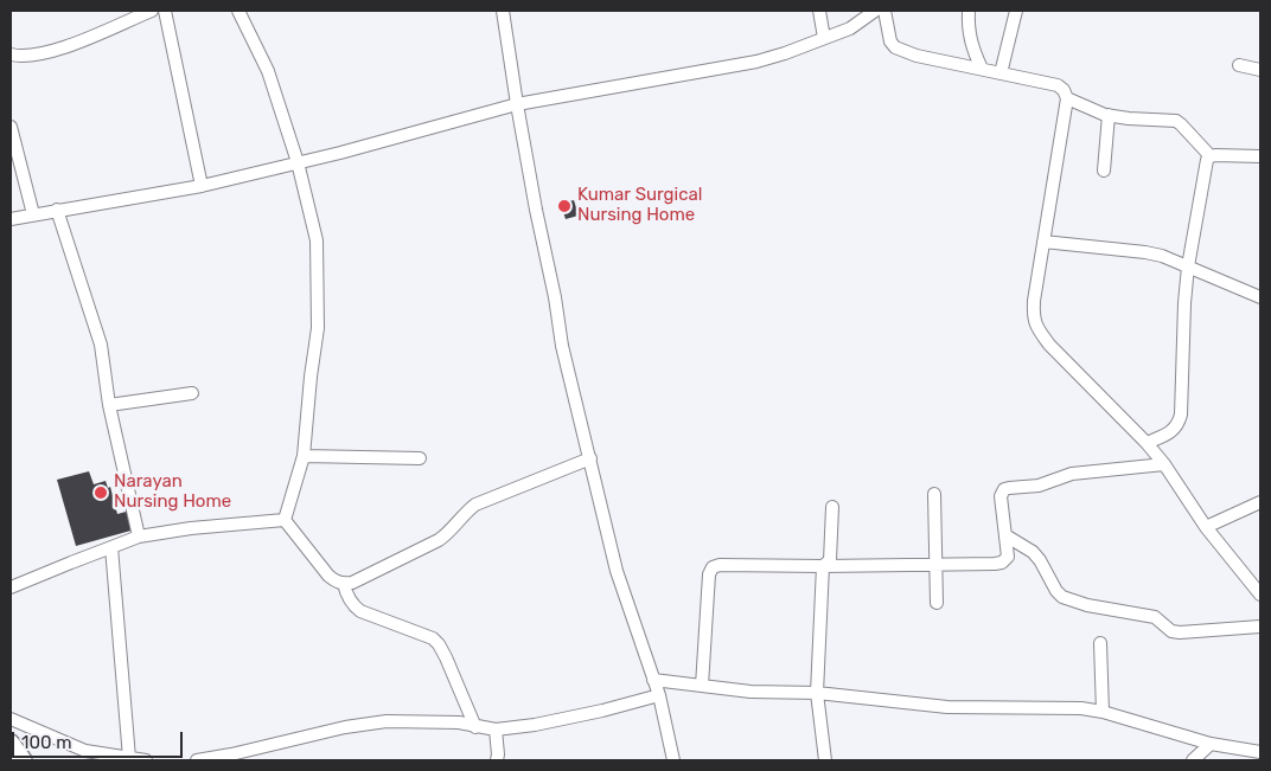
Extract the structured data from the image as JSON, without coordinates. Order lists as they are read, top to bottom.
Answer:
{
  "places": ["Kumar Surgical Nursing Home", "Narayan Nursing Home"],
  "scale_bar": "100 m"
}
